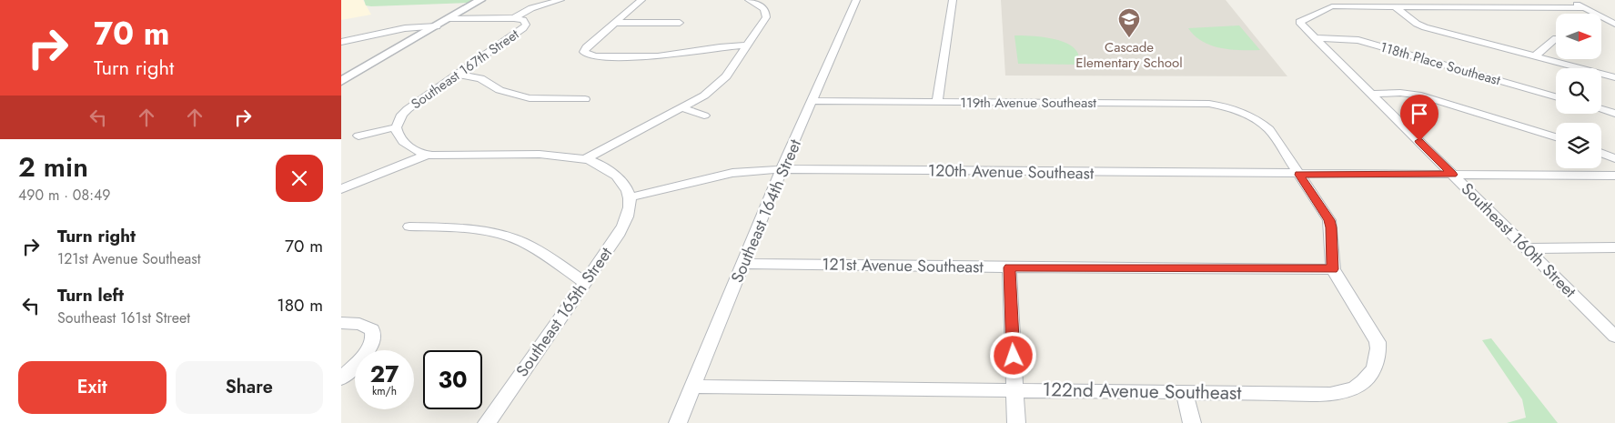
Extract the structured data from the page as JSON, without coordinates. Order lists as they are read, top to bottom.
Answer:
{
  "streets": {
    "street": [
      "118th Place Southeast",
      "Southeast 167th Street",
      "119th Avenue Southeast",
      "120th Avenue Southeast",
      "Southeast 164th Street",
      "Southeast 160th Street",
      "121st Avenue Southeast",
      "Southeast 165th Street",
      "122nd Avenue Southeast"
    ]
  },
  "crossings": [
    ["118th Place Southeast", "Southeast 160th Street"],
    ["119th Avenue Southeast", "120th Avenue Southeast"],
    ["119th Avenue Southeast", "Southeast 164th Street"],
    ["119th Avenue Southeast", "121st Avenue Southeast"],
    ["119th Avenue Southeast", "122nd Avenue Southeast"],
    ["120th Avenue Southeast", "Southeast 164th Street"],
    ["120th Avenue Southeast", "Southeast 160th Street"],
    ["120th Avenue Southeast", "Southeast 165th Street"],
    ["Southeast 164th Street", "121st Avenue Southeast"],
    ["Southeast 164th Street", "122nd Avenue Southeast"],
    ["121st Avenue Southeast", "122nd Avenue Southeast"]
  ],
  "places": {
    "school or university": ["Cascade Elementary School"]
  },
  "north": "right",
  "page": {
    "turn": ["70 m", "Turn right"],
    "heading": ["2 min", "490 m · 08:49"],
    "list": [
      {
        "name": "Turn right",
        "note": "121st Avenue Southeast",
        "value": "70 m"
      },
      {
        "name": "Turn left",
        "note": "Southeast 161st Street",
        "value": "180 m"
      }
    ],
    "speed": "27 km/h",
    "limit": "30",
    "buttons": ["Exit", "Share"]
  }
}
